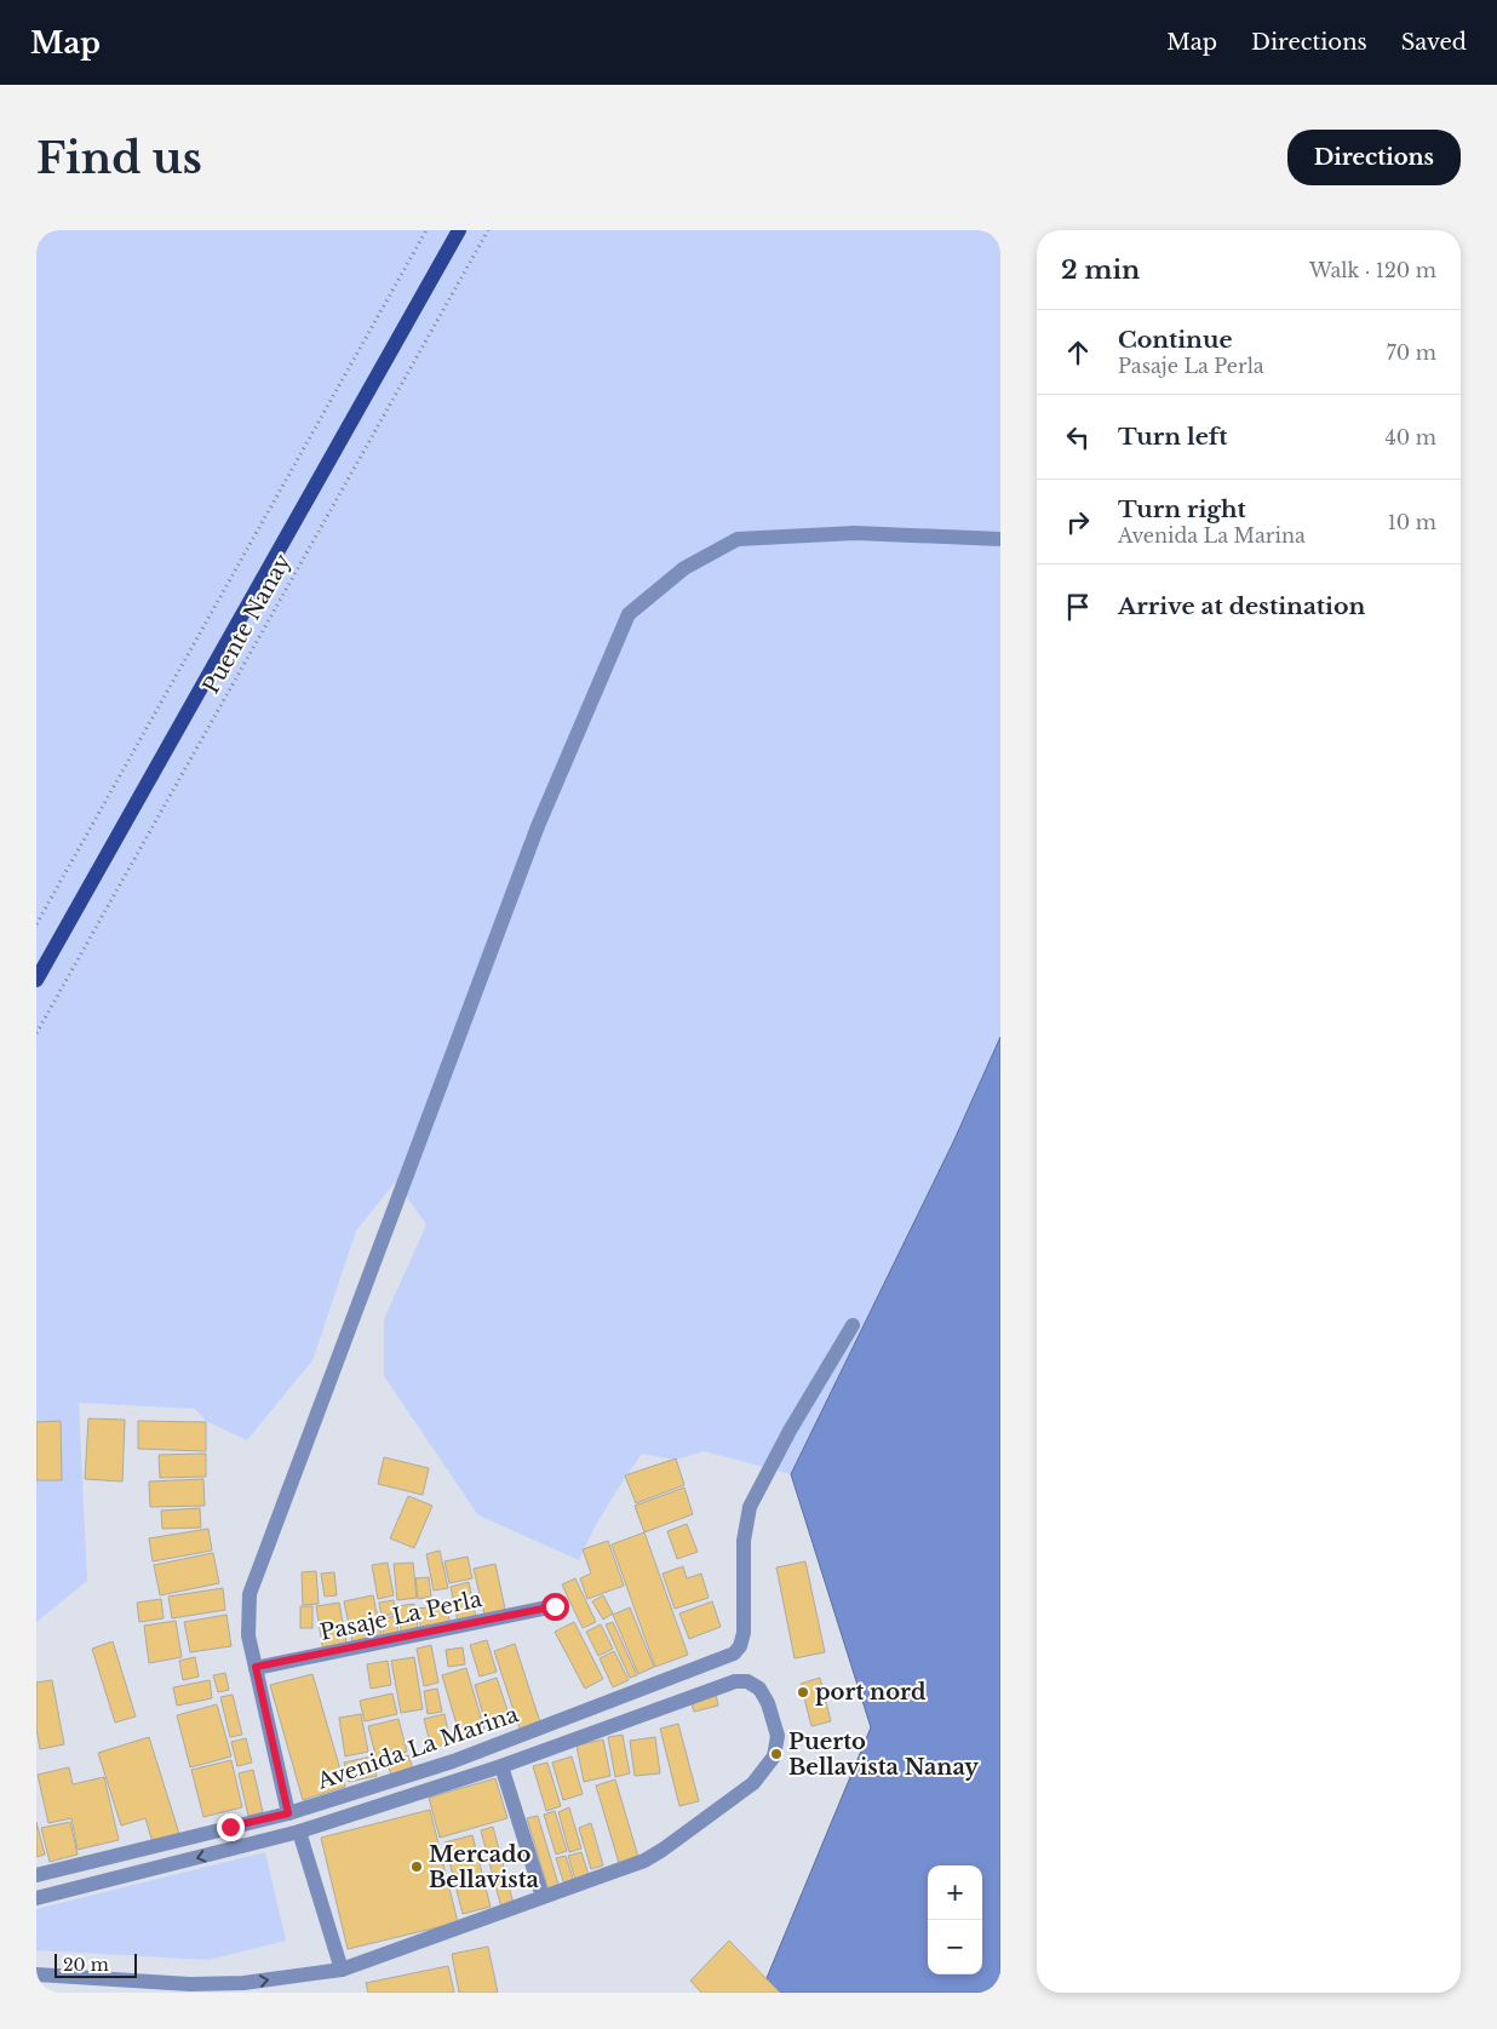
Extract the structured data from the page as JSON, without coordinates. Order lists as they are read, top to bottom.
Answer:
{
  "streets": {
    "street": ["Pasaje La Perla", "Avenida La Marina"],
    "path": ["Puente Nanay"]
  },
  "places": ["port nord", "Puerto Bellavista Nanay", "Mercado Bellavista"],
  "scale_bar": "20 m",
  "page": {
    "header": "Map",
    "nav": ["Map", "Directions", "Saved"],
    "buttons": "Directions",
    "title": "Find us",
    "heading": ["2 min", "Walk · 120 m"],
    "list": [
      ["Continue", "Pasaje La Perla", "70 m"],
      ["Turn left", "40 m"],
      ["Turn right", "Avenida La Marina", "10 m"],
      "Arrive at destination"
    ],
    "map_buttons": ["+", "−"],
    "scale": "20 m"
  }
}
